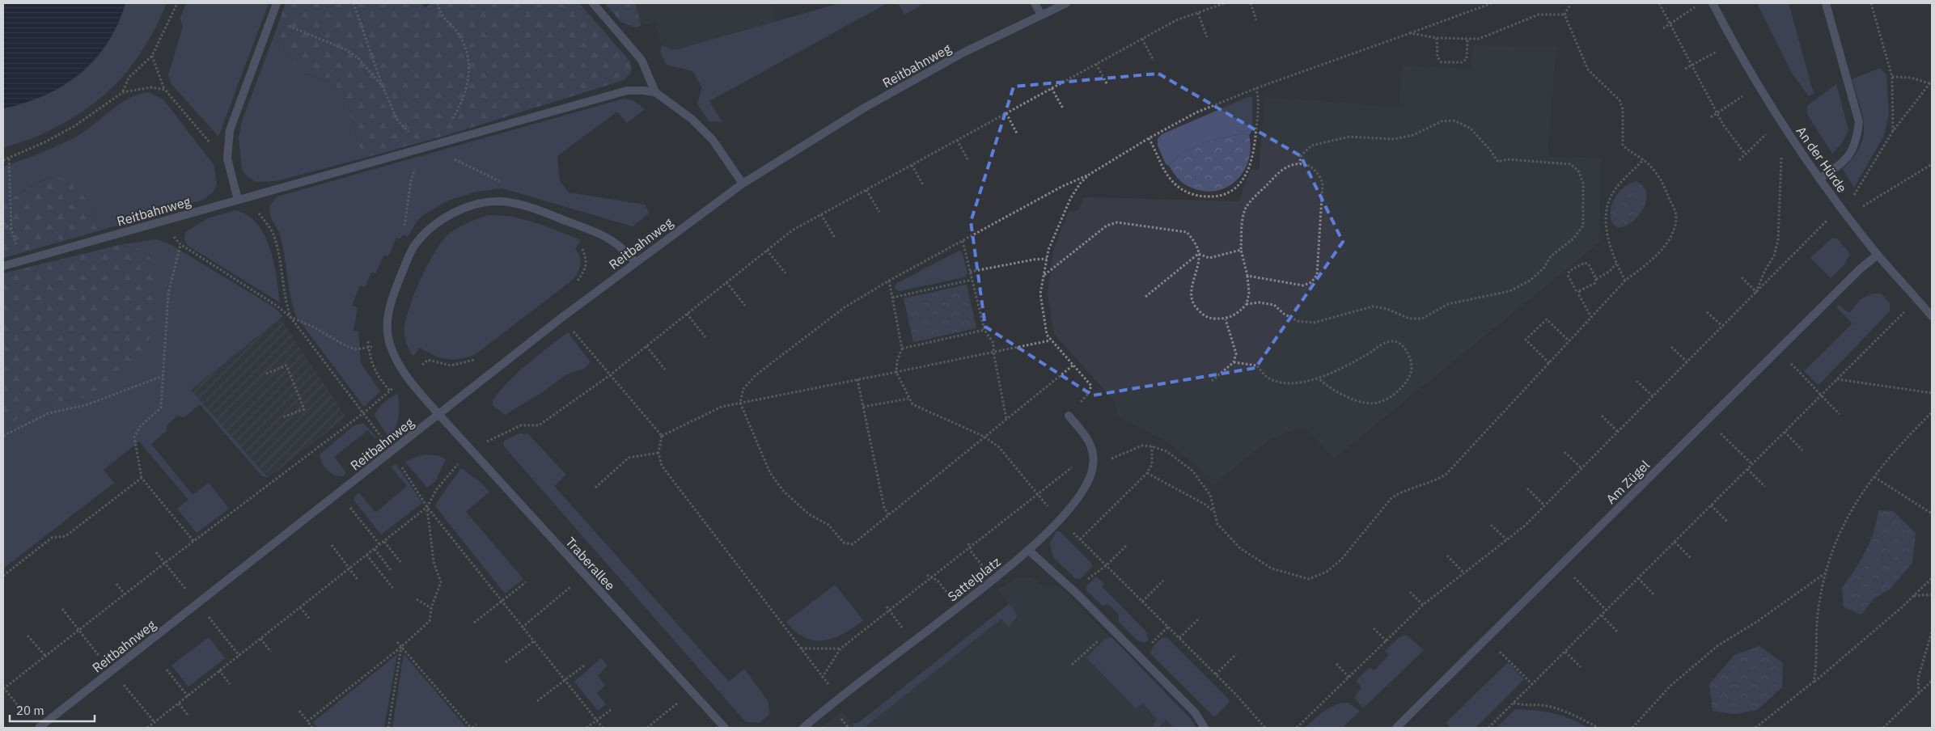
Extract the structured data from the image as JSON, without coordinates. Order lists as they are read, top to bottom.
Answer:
{
  "streets": {
    "street": [
      "Reitbahnweg",
      "An der Hürde",
      "Am Zügel",
      "Traberallee",
      "Sattelplatz"
    ]
  },
  "crossings": [
    ["Reitbahnweg", "Traberallee"],
    ["An der Hürde", "Am Zügel"]
  ],
  "scale_bar": "20 m"
}
